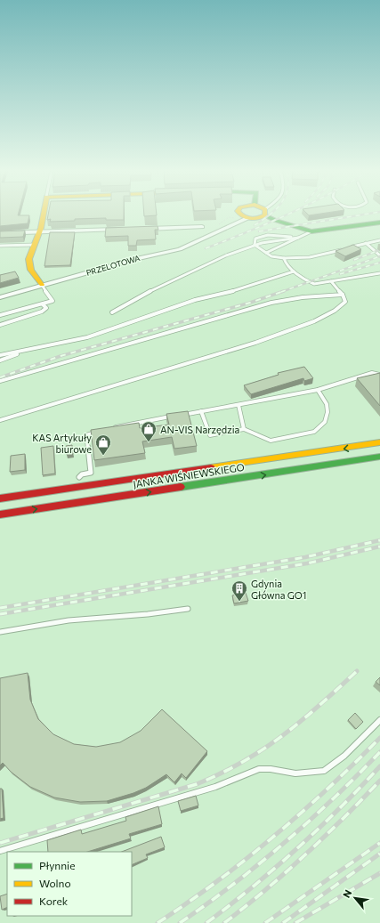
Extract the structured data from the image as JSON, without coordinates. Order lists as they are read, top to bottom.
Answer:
{
  "streets": {
    "main road": ["JANKA WIŚNIEWSKIEGO"],
    "street": ["PRZELOTOWA"]
  },
  "places": {
    "shop": ["AN-VIS Narzędzia", "KAS Artykuły biurowe"],
    "building": ["Gdynia Główna GO1"]
  },
  "legend": ["Płynnie", "Wolno", "Korek"],
  "north": "top left"
}
